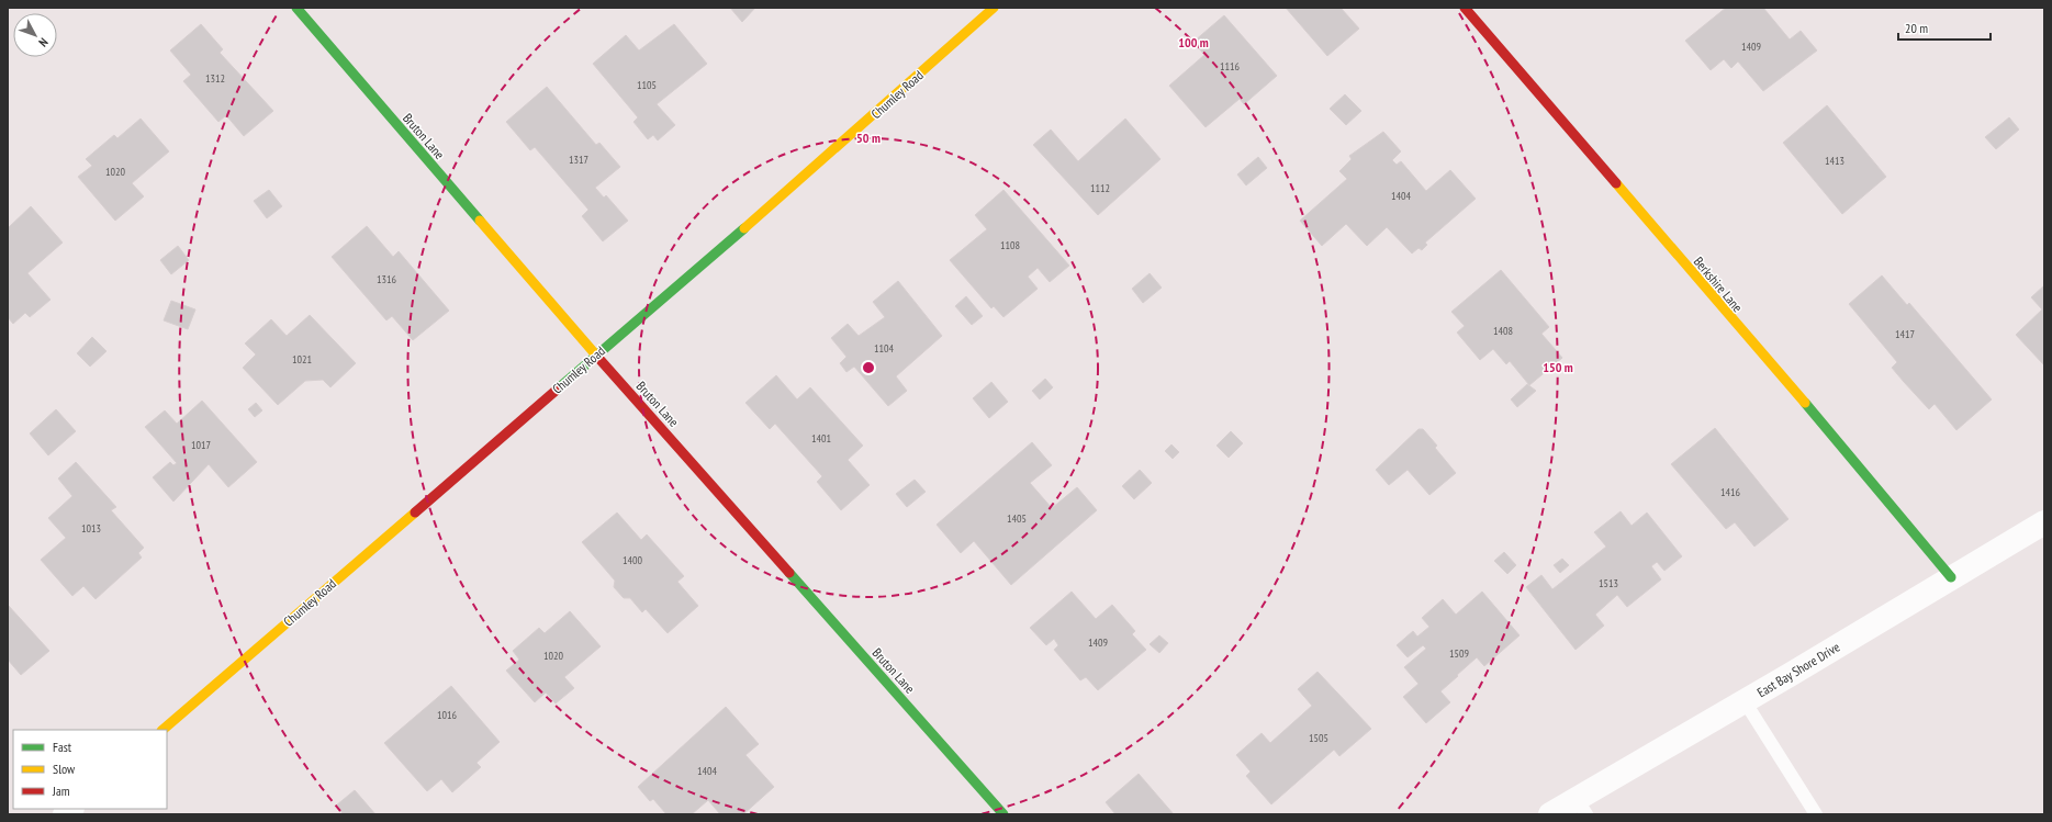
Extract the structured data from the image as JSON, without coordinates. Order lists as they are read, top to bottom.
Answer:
{
  "streets": {
    "street": [
      "Chumley Road",
      "Bruton Lane",
      "Berkshire Lane",
      "East Bay Shore Drive"
    ]
  },
  "crossings": [
    ["Chumley Road", "Bruton Lane"],
    ["Berkshire Lane", "East Bay Shore Drive"]
  ],
  "house_numbers": [
    "1409",
    "1116",
    "1312",
    "1105",
    "1317",
    "1413",
    "1020",
    "1112",
    "1404",
    "1108",
    "1316",
    "1408",
    "1417",
    "1104",
    "1021",
    "1401",
    "1017",
    "1416",
    "1405",
    "1013",
    "1400",
    "1513",
    "1409",
    "1509",
    "1020",
    "1016",
    "1505",
    "1404"
  ],
  "legend": ["Fast", "Slow", "Jam"],
  "scale_bar": "20 m",
  "north": "bottom right",
  "rings": ["100 m", "50 m", "150 m"]
}
